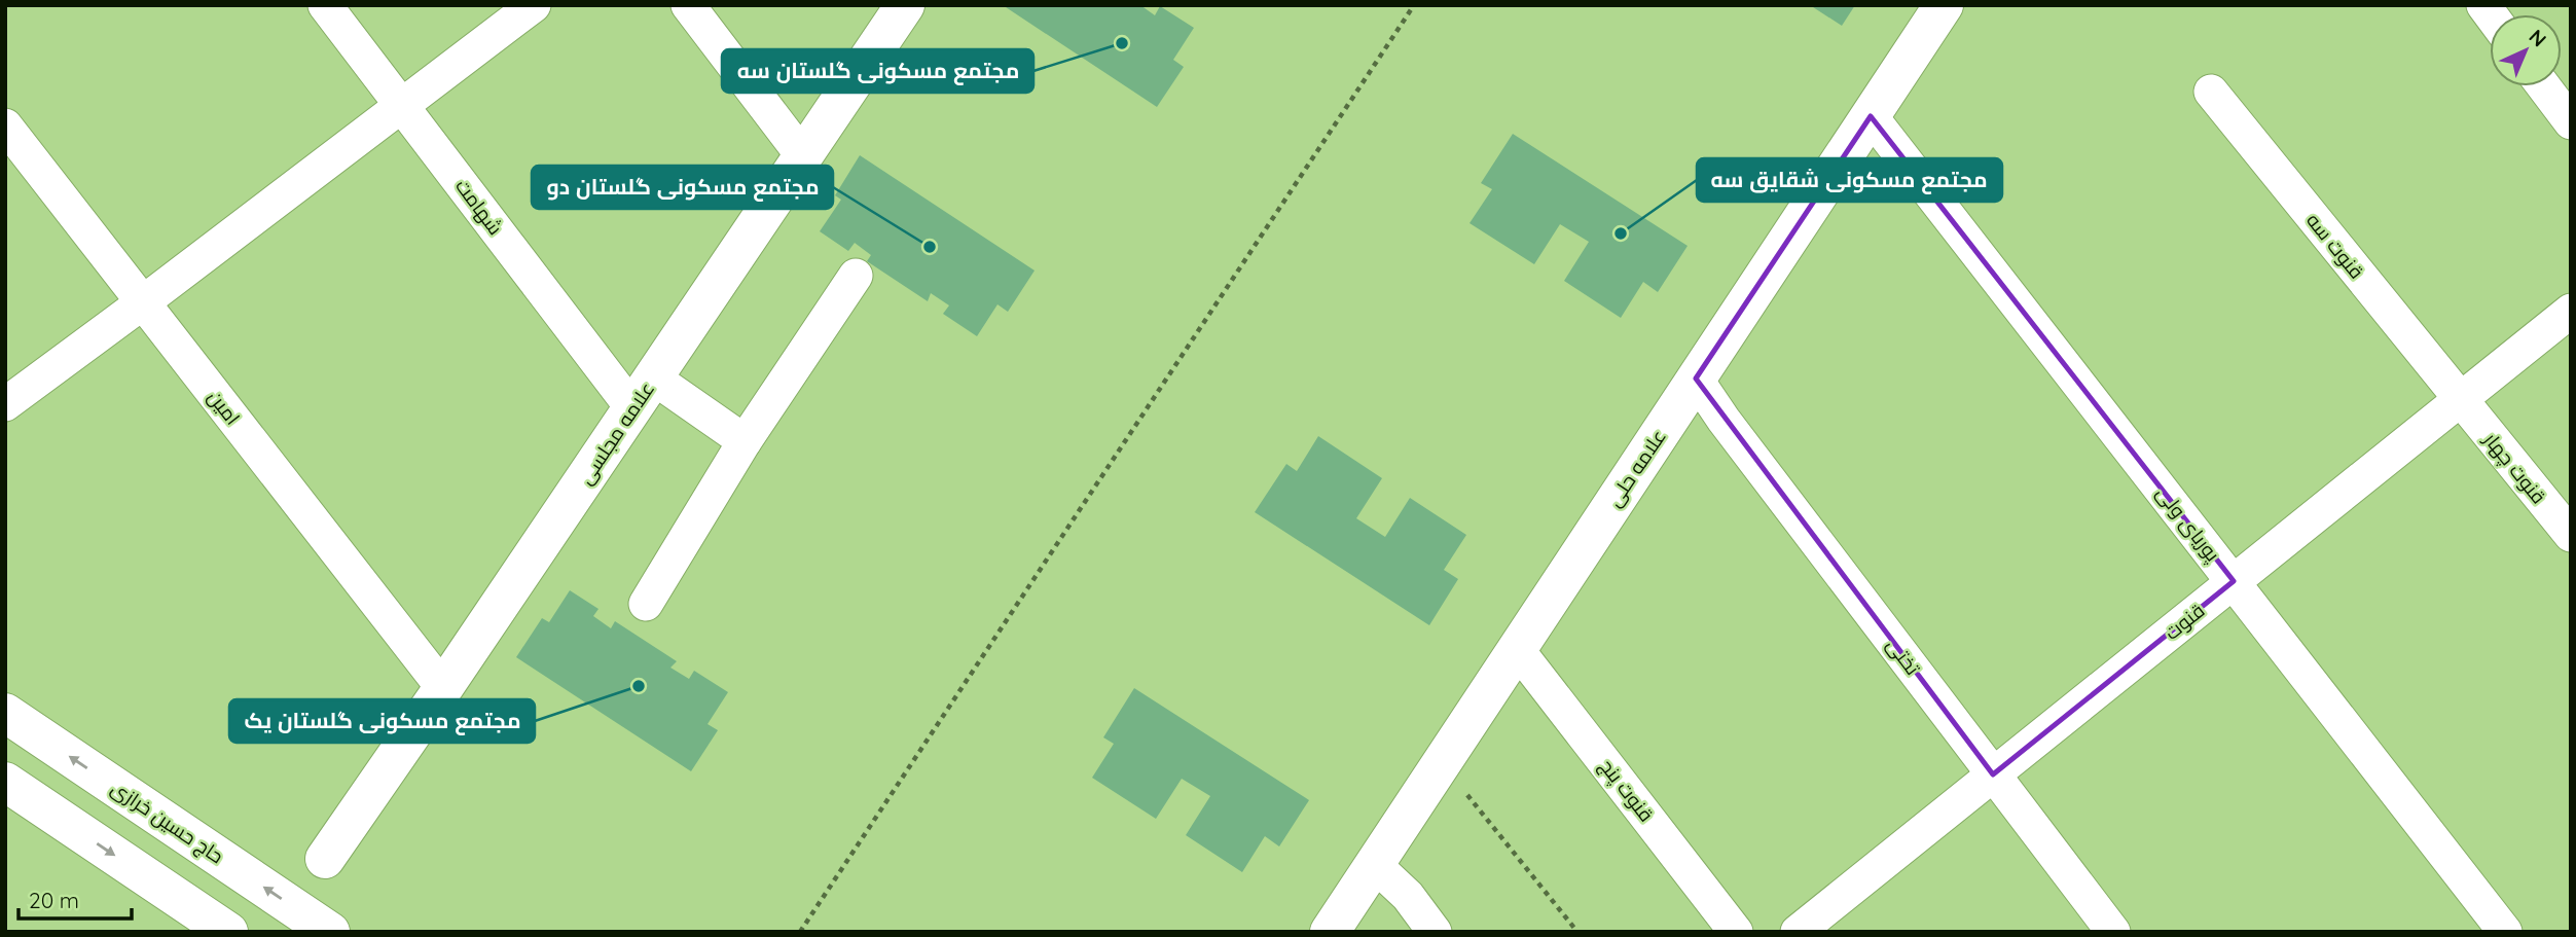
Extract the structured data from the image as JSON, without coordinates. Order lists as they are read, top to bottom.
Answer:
{
  "streets": {
    "street": [
      "شهامت",
      "قنوت سه",
      "امین",
      "علامه مجلسی",
      "علامه حلی",
      "قنوت چهار",
      "پوریای ولی",
      "قنوت",
      "تختی",
      "قنوت پنج",
      "حاج حسین خرازی"
    ]
  },
  "crossings": [
    ["شهامت", "علامه مجلسی"],
    ["قنوت سه", "قنوت چهار"],
    ["قنوت سه", "قنوت"],
    ["امین", "علامه مجلسی"],
    ["علامه حلی", "پوریای ولی"],
    ["علامه حلی", "تختی"],
    ["علامه حلی", "قنوت پنج"],
    ["قنوت چهار", "قنوت"],
    ["پوریای ولی", "قنوت"],
    ["قنوت", "تختی"]
  ],
  "places": [
    "مجتمع مسکونی گلستان سه",
    "مجتمع مسکونی شقایق سه",
    "مجتمع مسکونی گلستان دو",
    "مجتمع مسکونی گلستان یک"
  ],
  "scale_bar": "20 m",
  "north": "top right"
}
